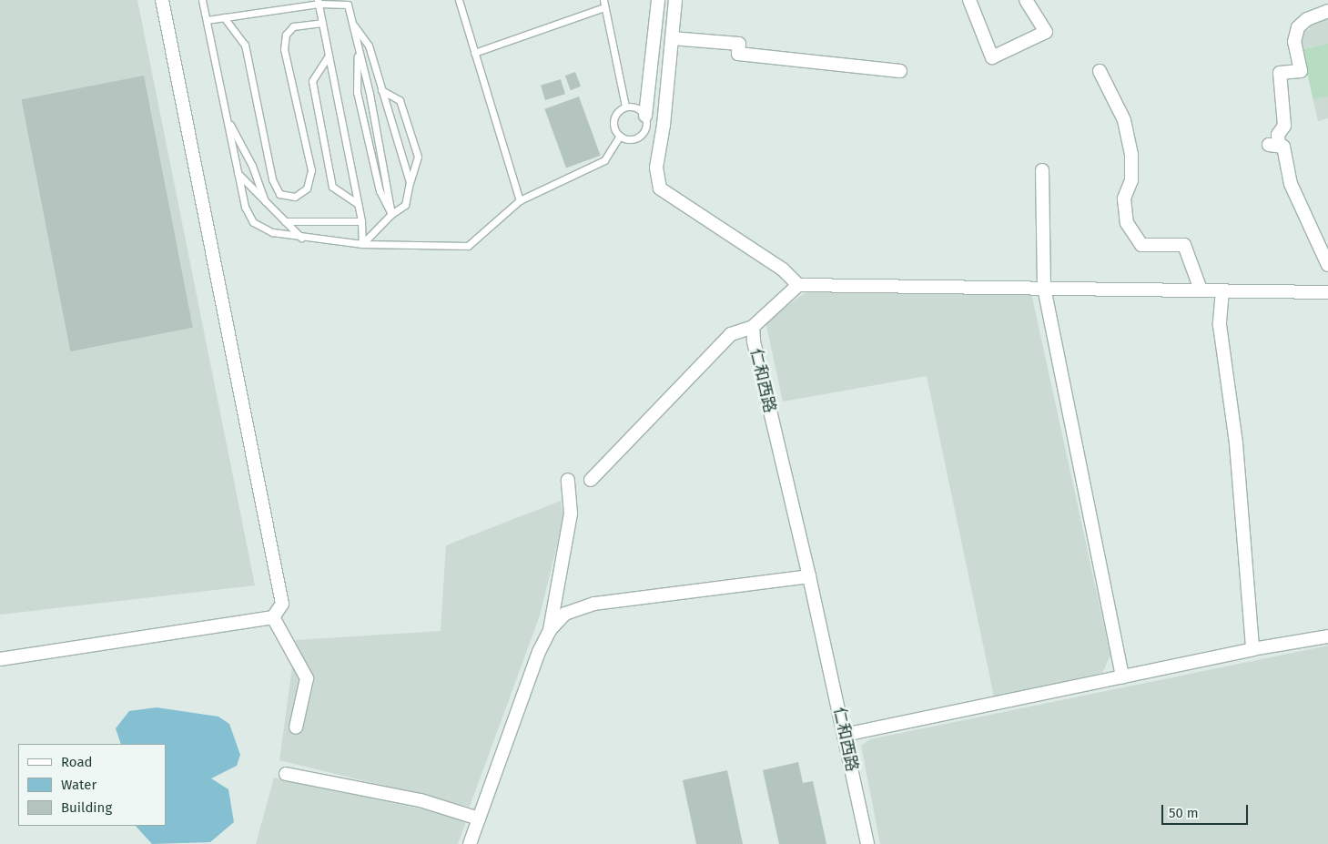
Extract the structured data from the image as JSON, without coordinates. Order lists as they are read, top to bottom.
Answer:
{
  "streets": {
    "street": ["仁和西路"]
  },
  "legend": ["Road", "Water", "Building"],
  "scale_bar": "50 m"
}
